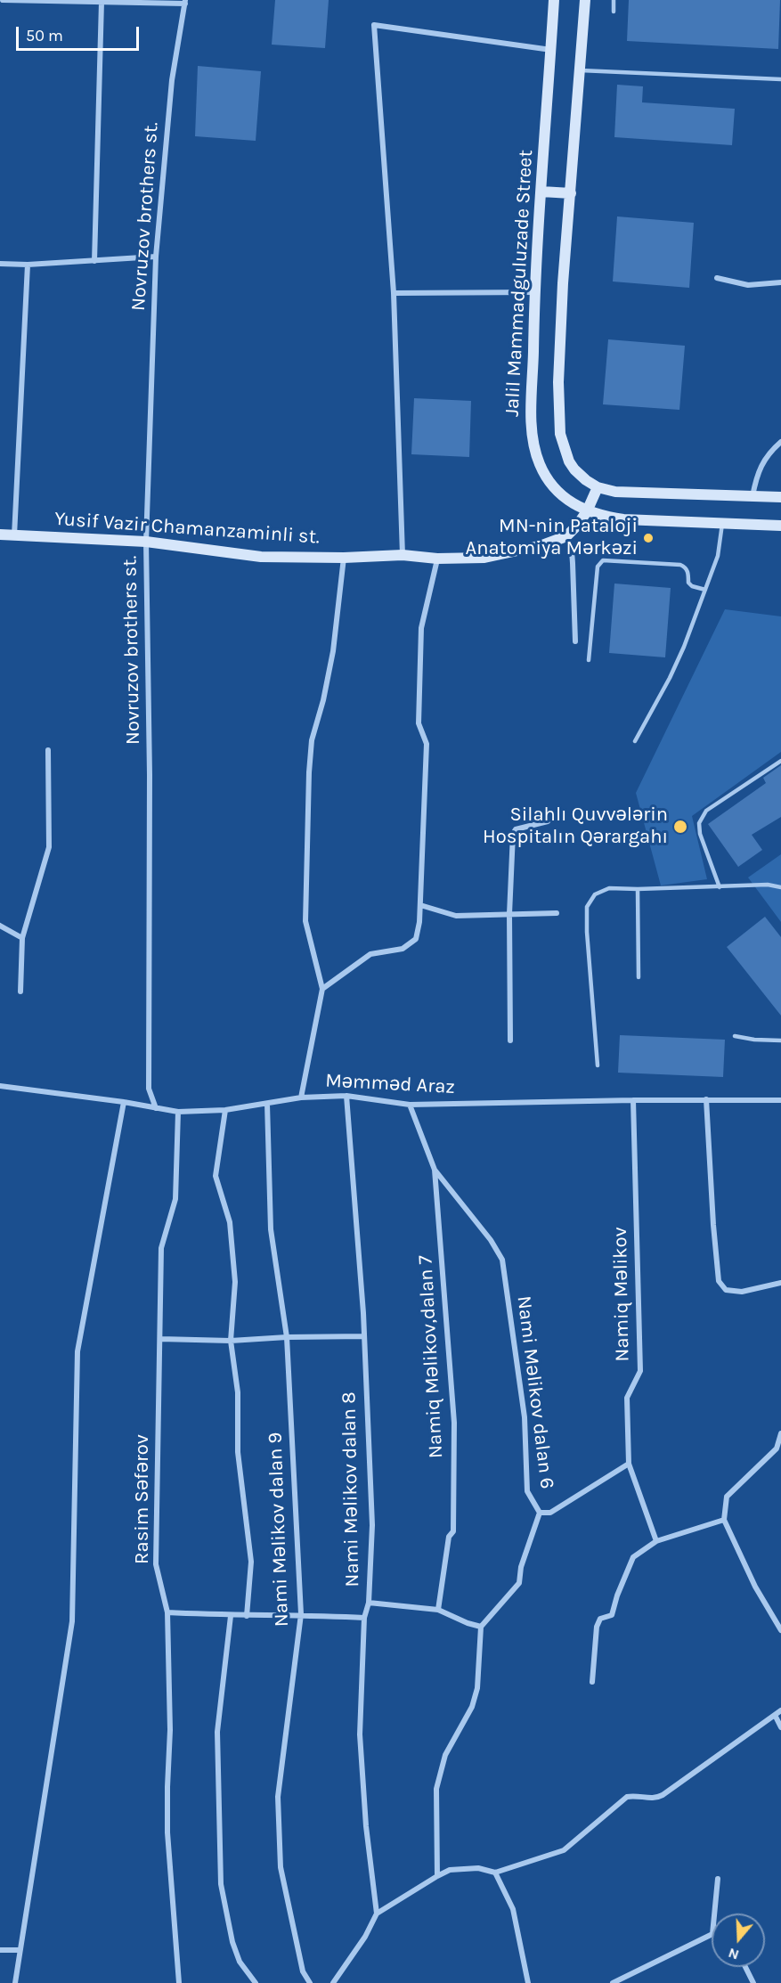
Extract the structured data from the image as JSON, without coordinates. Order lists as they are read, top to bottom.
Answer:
{
  "streets": {
    "main road": ["Jalil Mammadguluzade Street", "Yusif Vazir Chamanzaminli st."],
    "street": [
      "Novruzov brothers st.",
      "Məmməd Araz",
      "Namiq Məlikov",
      "Namiq Məlikov,dalan 7",
      "Nami Məlikov dalan 6",
      "Nami Məlikov dalan 8",
      "Rasim Səfərov",
      "Nami Məlikov dalan 9"
    ]
  },
  "crossings": [
    ["Novruzov brothers st.", "Yusif Vazir Chamanzaminli st."],
    ["Novruzov brothers st.", "Məmməd Araz"],
    ["Jalil Mammadguluzade Street", "Yusif Vazir Chamanzaminli st."],
    ["Məmməd Araz", "Namiq Məlikov"],
    ["Məmməd Araz", "Namiq Məlikov,dalan 7"],
    ["Məmməd Araz", "Nami Məlikov dalan 8"],
    ["Məmməd Araz", "Rasim Səfərov"],
    ["Məmməd Araz", "Nami Məlikov dalan 9"],
    ["Namiq Məlikov,dalan 7", "Nami Məlikov dalan 6"]
  ],
  "places": ["MN-nin Pataloji Anatomiya Mərkəzi", "Silahlı Quvvələrin Hospitalın Qərargahı"],
  "scale_bar": "50 m",
  "north": "bottom"
}
